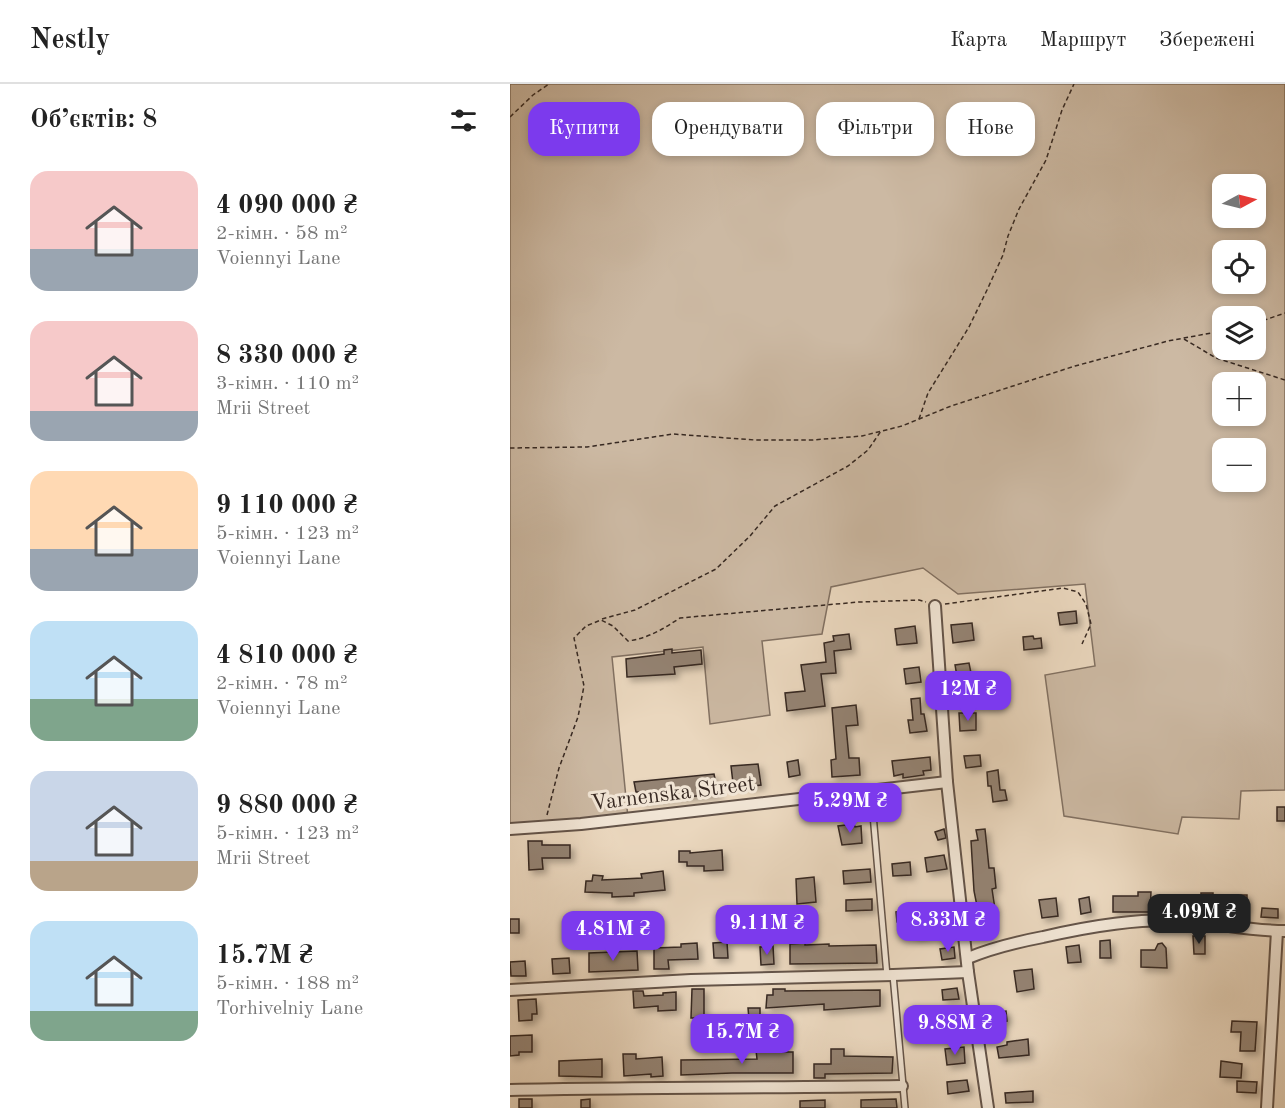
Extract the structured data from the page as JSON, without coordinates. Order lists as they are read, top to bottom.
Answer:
{
  "streets": {
    "street": ["Varnenska Street"]
  },
  "north": "right",
  "page": {
    "header": "Nestly",
    "nav": ["Карта", "Маршрут", "Збережені"],
    "heading": "Об’єктів: 8",
    "chip": [
      "Купити",
      "Орендувати",
      "Фільтри",
      "Нове"
    ],
    "list": [
      {
        "name": "4 090 000 ₴",
        "note": "2-кімн. · 58 m² · Voiennyi Lane"
      },
      {
        "name": "8 330 000 ₴",
        "note": "3-кімн. · 110 m² · Mrii Street"
      },
      {
        "name": "9 110 000 ₴",
        "note": "5-кімн. · 123 m² · Voiennyi Lane"
      },
      {
        "name": "4 810 000 ₴",
        "note": "2-кімн. · 78 m² · Voiennyi Lane"
      },
      {
        "name": "9 880 000 ₴",
        "note": "5-кімн. · 123 m² · Mrii Street"
      },
      {
        "name": "15.7M ₴",
        "note": "5-кімн. · 188 m² · Torhivelniy Lane"
      }
    ],
    "map_buttons": ["+", "−"],
    "price": [
      "12M ₴",
      "5.29M ₴",
      "4.09M ₴",
      "8.33M ₴",
      "9.11M ₴",
      "4.81M ₴",
      "9.88M ₴",
      "15.7M ₴"
    ]
  }
}
